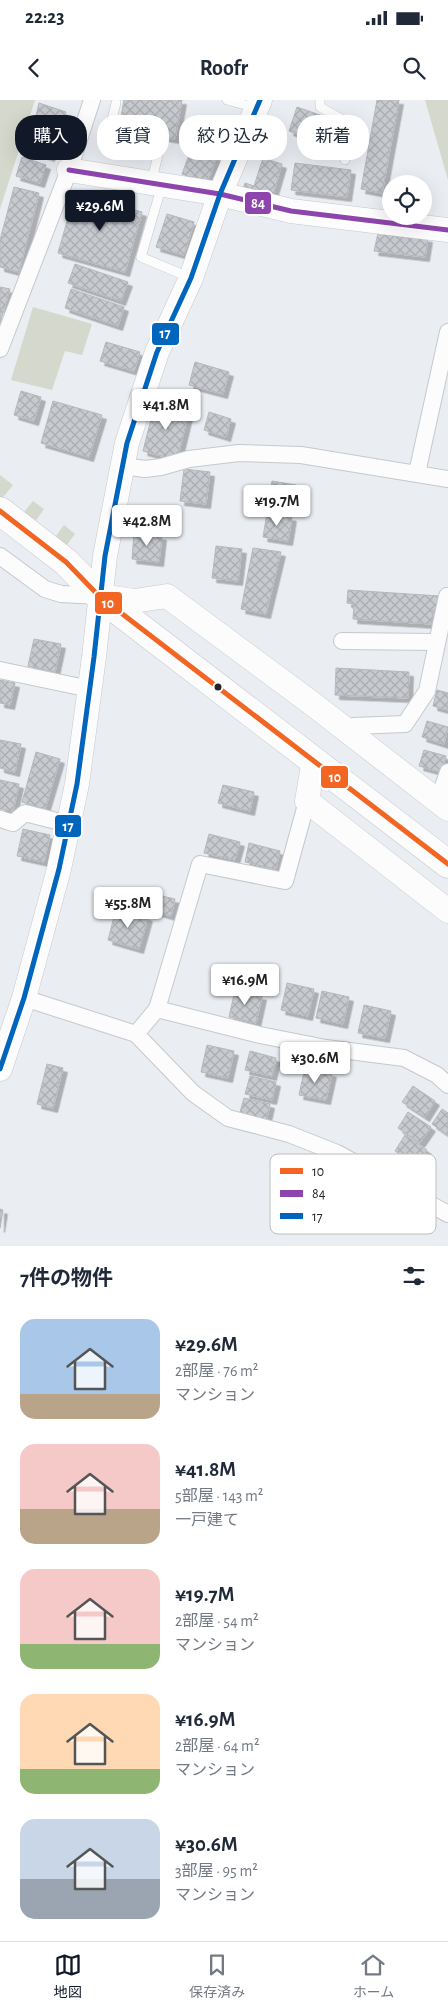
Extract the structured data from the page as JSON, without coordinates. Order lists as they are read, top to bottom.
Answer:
{
  "lines": ["transit line 17", "transit line 84", "transit line 10"],
  "legend": ["10", "84", "17"],
  "page": {
    "status": "22:23",
    "header": "Roofr",
    "chip": [
      "購入",
      "賃貸",
      "絞り込み",
      "新着"
    ],
    "price": [
      "¥29.6M",
      "¥41.8M",
      "¥19.7M",
      "¥42.8M",
      "¥55.8M",
      "¥16.9M",
      "¥30.6M"
    ],
    "heading": "7件の物件",
    "list": [
      {
        "name": "¥29.6M",
        "note": "2部屋 · 76 m² · マンション"
      },
      {
        "name": "¥41.8M",
        "note": "5部屋 · 143 m² · 一戸建て"
      },
      {
        "name": "¥19.7M",
        "note": "2部屋 · 54 m² · マンション"
      },
      {
        "name": "¥16.9M",
        "note": "2部屋 · 64 m² · マンション"
      },
      {
        "name": "¥30.6M",
        "note": "3部屋 · 95 m² · マンション"
      }
    ],
    "tabs": ["地図", "保存済み", "ホーム"]
  }
}
